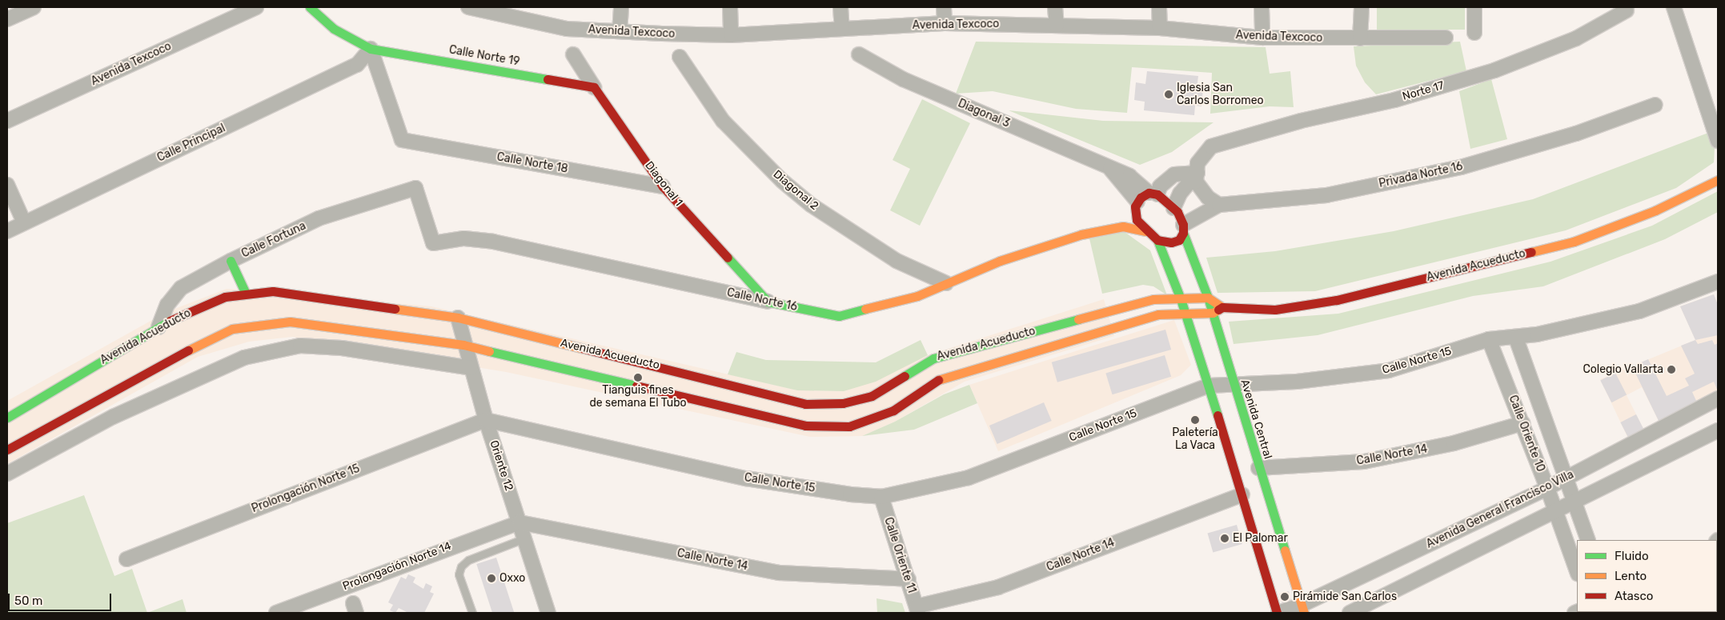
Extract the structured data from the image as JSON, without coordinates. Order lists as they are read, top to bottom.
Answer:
{
  "streets": {
    "street": [
      "Avenida Texcoco",
      "Calle Norte 19",
      "Norte 17",
      "Diagonal 3",
      "Calle Principal",
      "Calle Norte 18",
      "Privada Norte 16",
      "Diagonal 1",
      "Diagonal 2",
      "Calle Fortuna",
      "Avenida Acueducto",
      "Calle Norte 16",
      "Calle Norte 15",
      "Avenida Central",
      "Calle Oriente 10",
      "Calle Norte 14",
      "Oriente 12",
      "Prolongación Norte 15",
      "Avenida General Francisco Villa",
      "Calle Oriente 11",
      "Prolongación Norte 14"
    ]
  },
  "crossings": [
    ["Calle Norte 19", "Calle Principal"],
    ["Calle Norte 19", "Calle Norte 18"],
    ["Calle Norte 19", "Diagonal 1"],
    ["Diagonal 3", "Privada Norte 16"],
    ["Diagonal 3", "Calle Norte 16"],
    ["Diagonal 3", "Avenida Central"],
    ["Calle Principal", "Calle Norte 18"],
    ["Calle Norte 18", "Diagonal 1"],
    ["Privada Norte 16", "Calle Norte 16"],
    ["Privada Norte 16", "Avenida Central"],
    ["Diagonal 1", "Calle Norte 16"],
    ["Diagonal 2", "Calle Norte 16"],
    ["Calle Fortuna", "Avenida Acueducto"],
    ["Calle Fortuna", "Calle Norte 16"],
    ["Avenida Acueducto", "Avenida Central"],
    ["Avenida Acueducto", "Oriente 12"],
    ["Calle Norte 16", "Avenida Central"],
    ["Calle Norte 15", "Avenida Central"],
    ["Calle Norte 15", "Calle Oriente 10"],
    ["Calle Norte 15", "Oriente 12"],
    ["Calle Norte 15", "Prolongación Norte 15"],
    ["Calle Norte 15", "Calle Oriente 11"],
    ["Avenida Central", "Calle Norte 14"],
    ["Avenida Central", "Avenida General Francisco Villa"],
    ["Calle Oriente 10", "Calle Norte 14"],
    ["Calle Oriente 10", "Avenida General Francisco Villa"],
    ["Calle Norte 14", "Oriente 12"],
    ["Calle Norte 14", "Calle Oriente 11"],
    ["Calle Norte 14", "Prolongación Norte 14"],
    ["Oriente 12", "Prolongación Norte 15"],
    ["Oriente 12", "Prolongación Norte 14"]
  ],
  "places": [
    "Iglesia San Carlos Borromeo",
    "Colegio Vallarta",
    "Tianguis fines de semana El Tubo",
    "Paletería La Vaca",
    "El Palomar",
    "Oxxo",
    "Pirámide San Carlos"
  ],
  "legend": ["Fluido", "Lento", "Atasco"],
  "scale_bar": "50 m"
}
